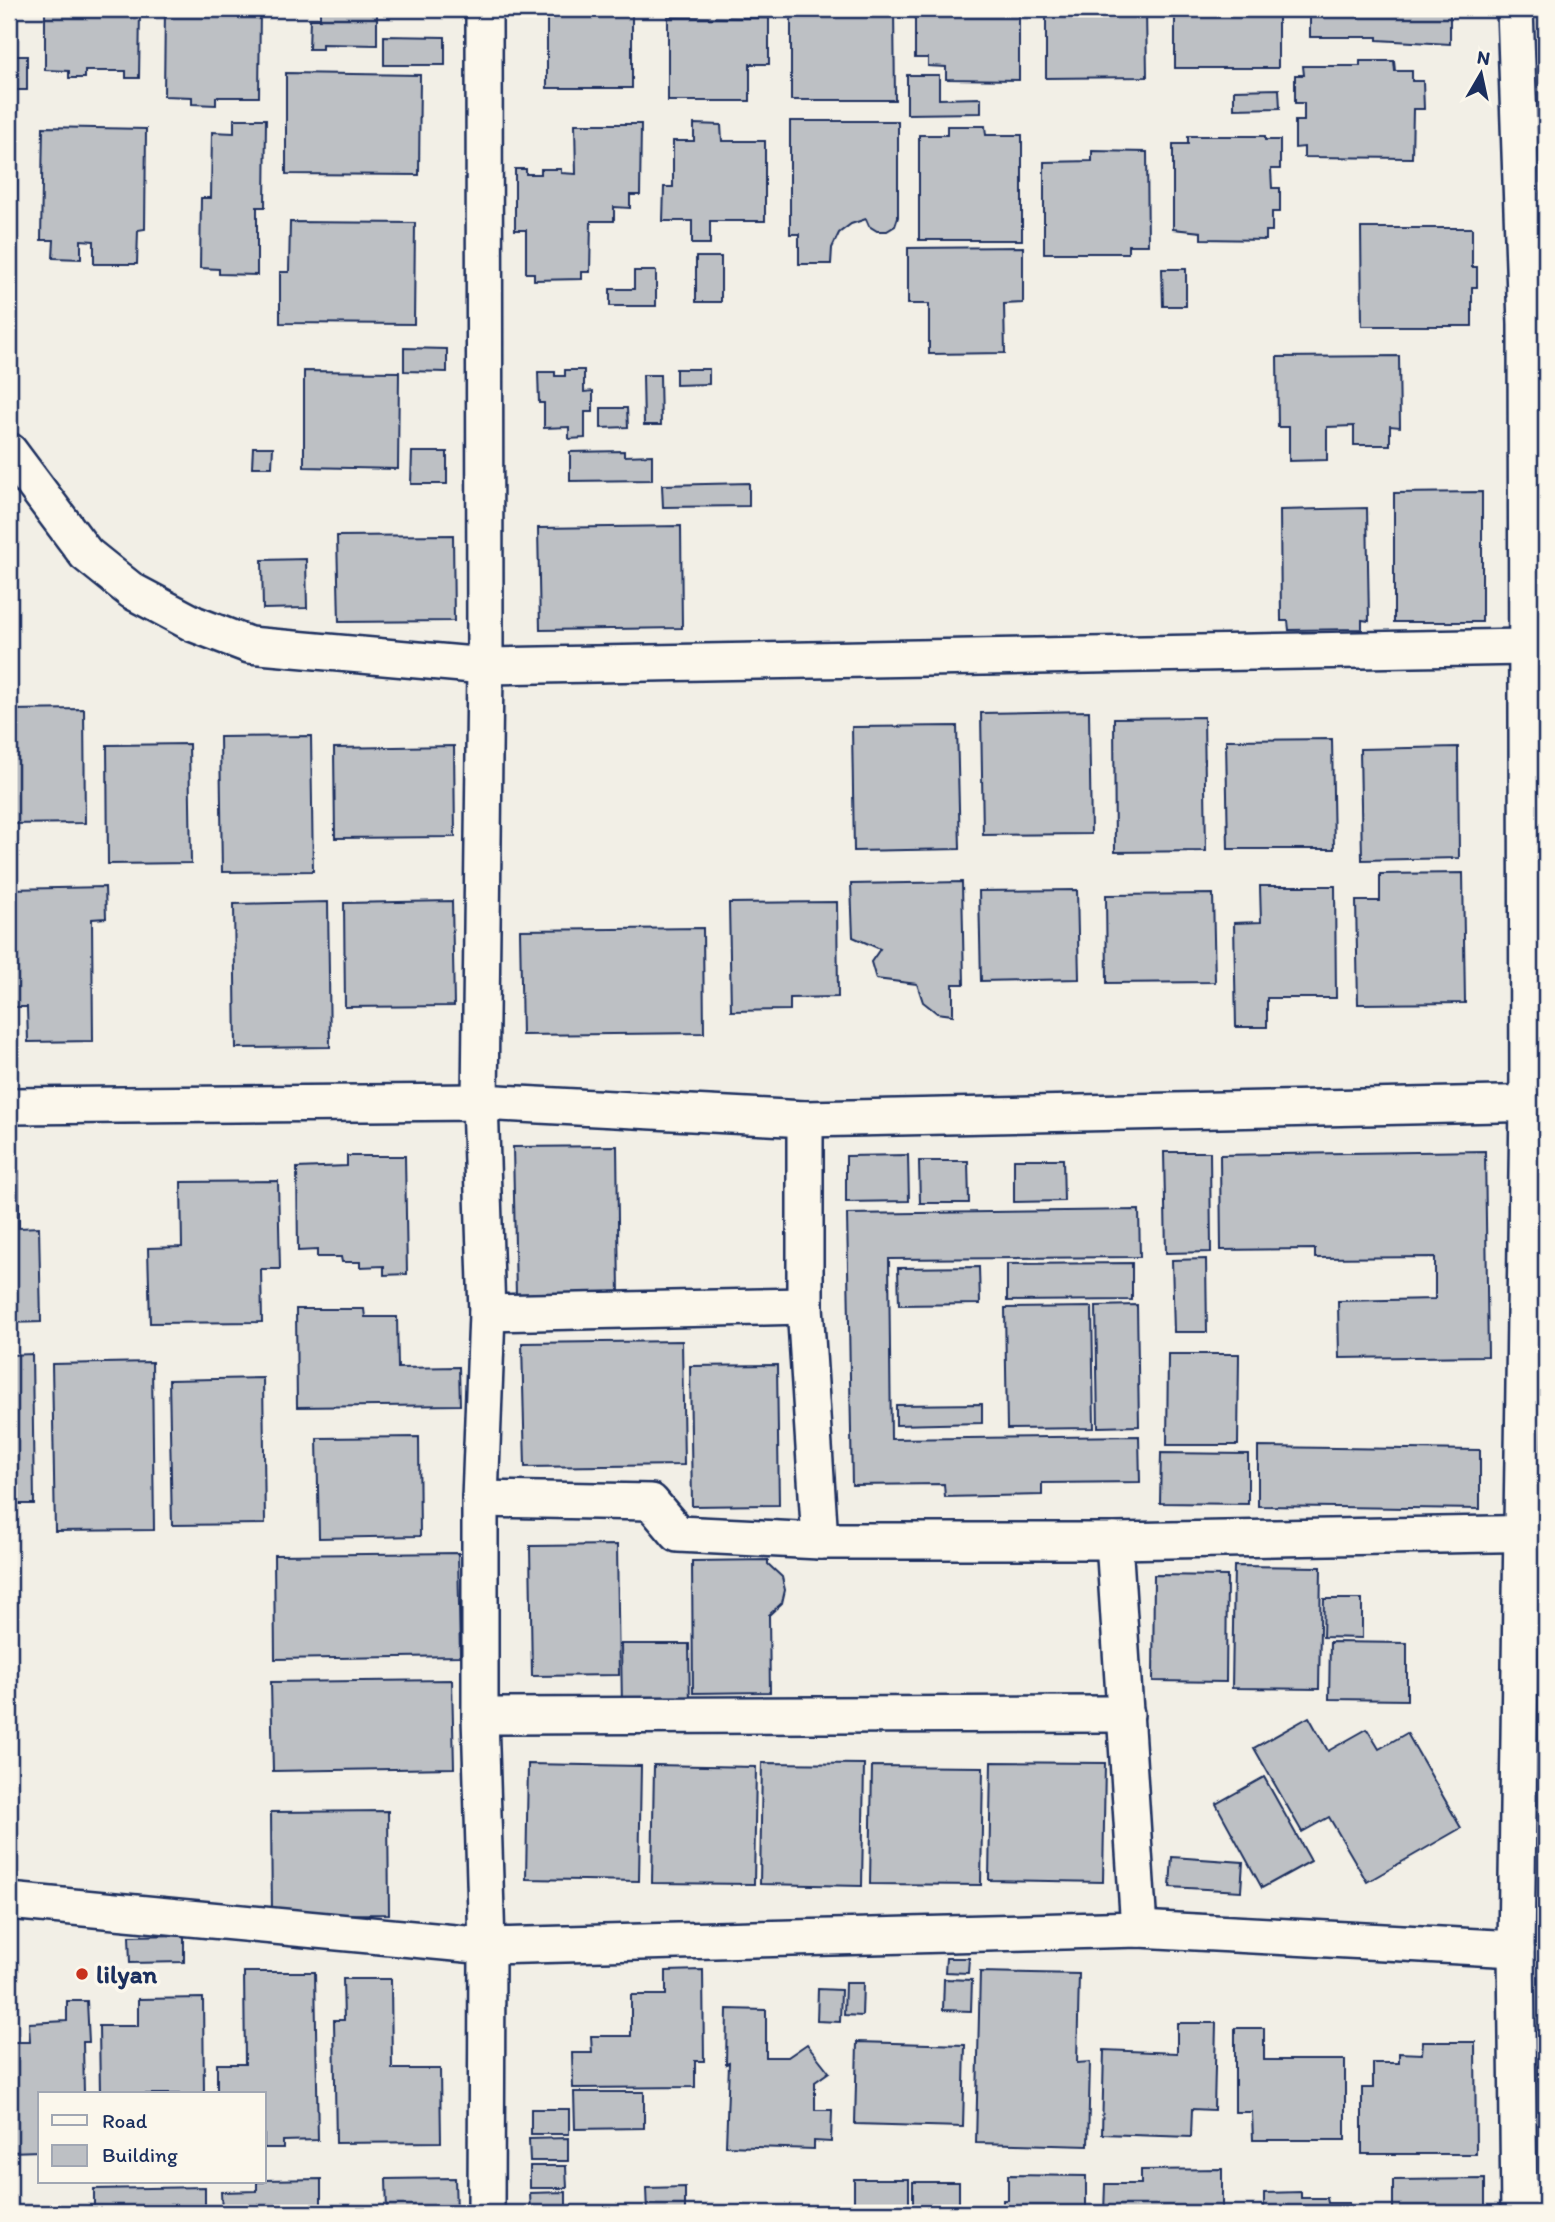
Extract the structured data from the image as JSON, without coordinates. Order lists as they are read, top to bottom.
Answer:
{
  "places": ["lilyan"],
  "legend": ["Road", "Building"],
  "north": "top"
}
